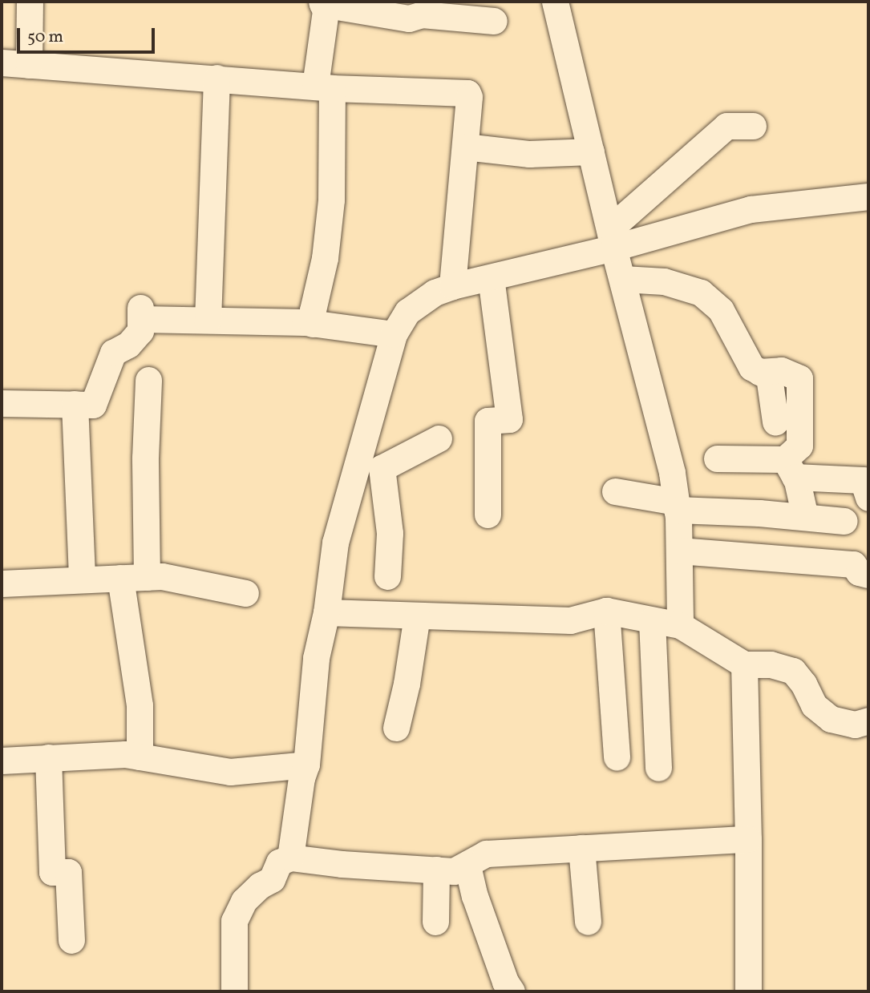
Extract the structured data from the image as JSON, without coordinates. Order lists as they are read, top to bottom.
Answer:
{
  "scale_bar": "50 m"
}
